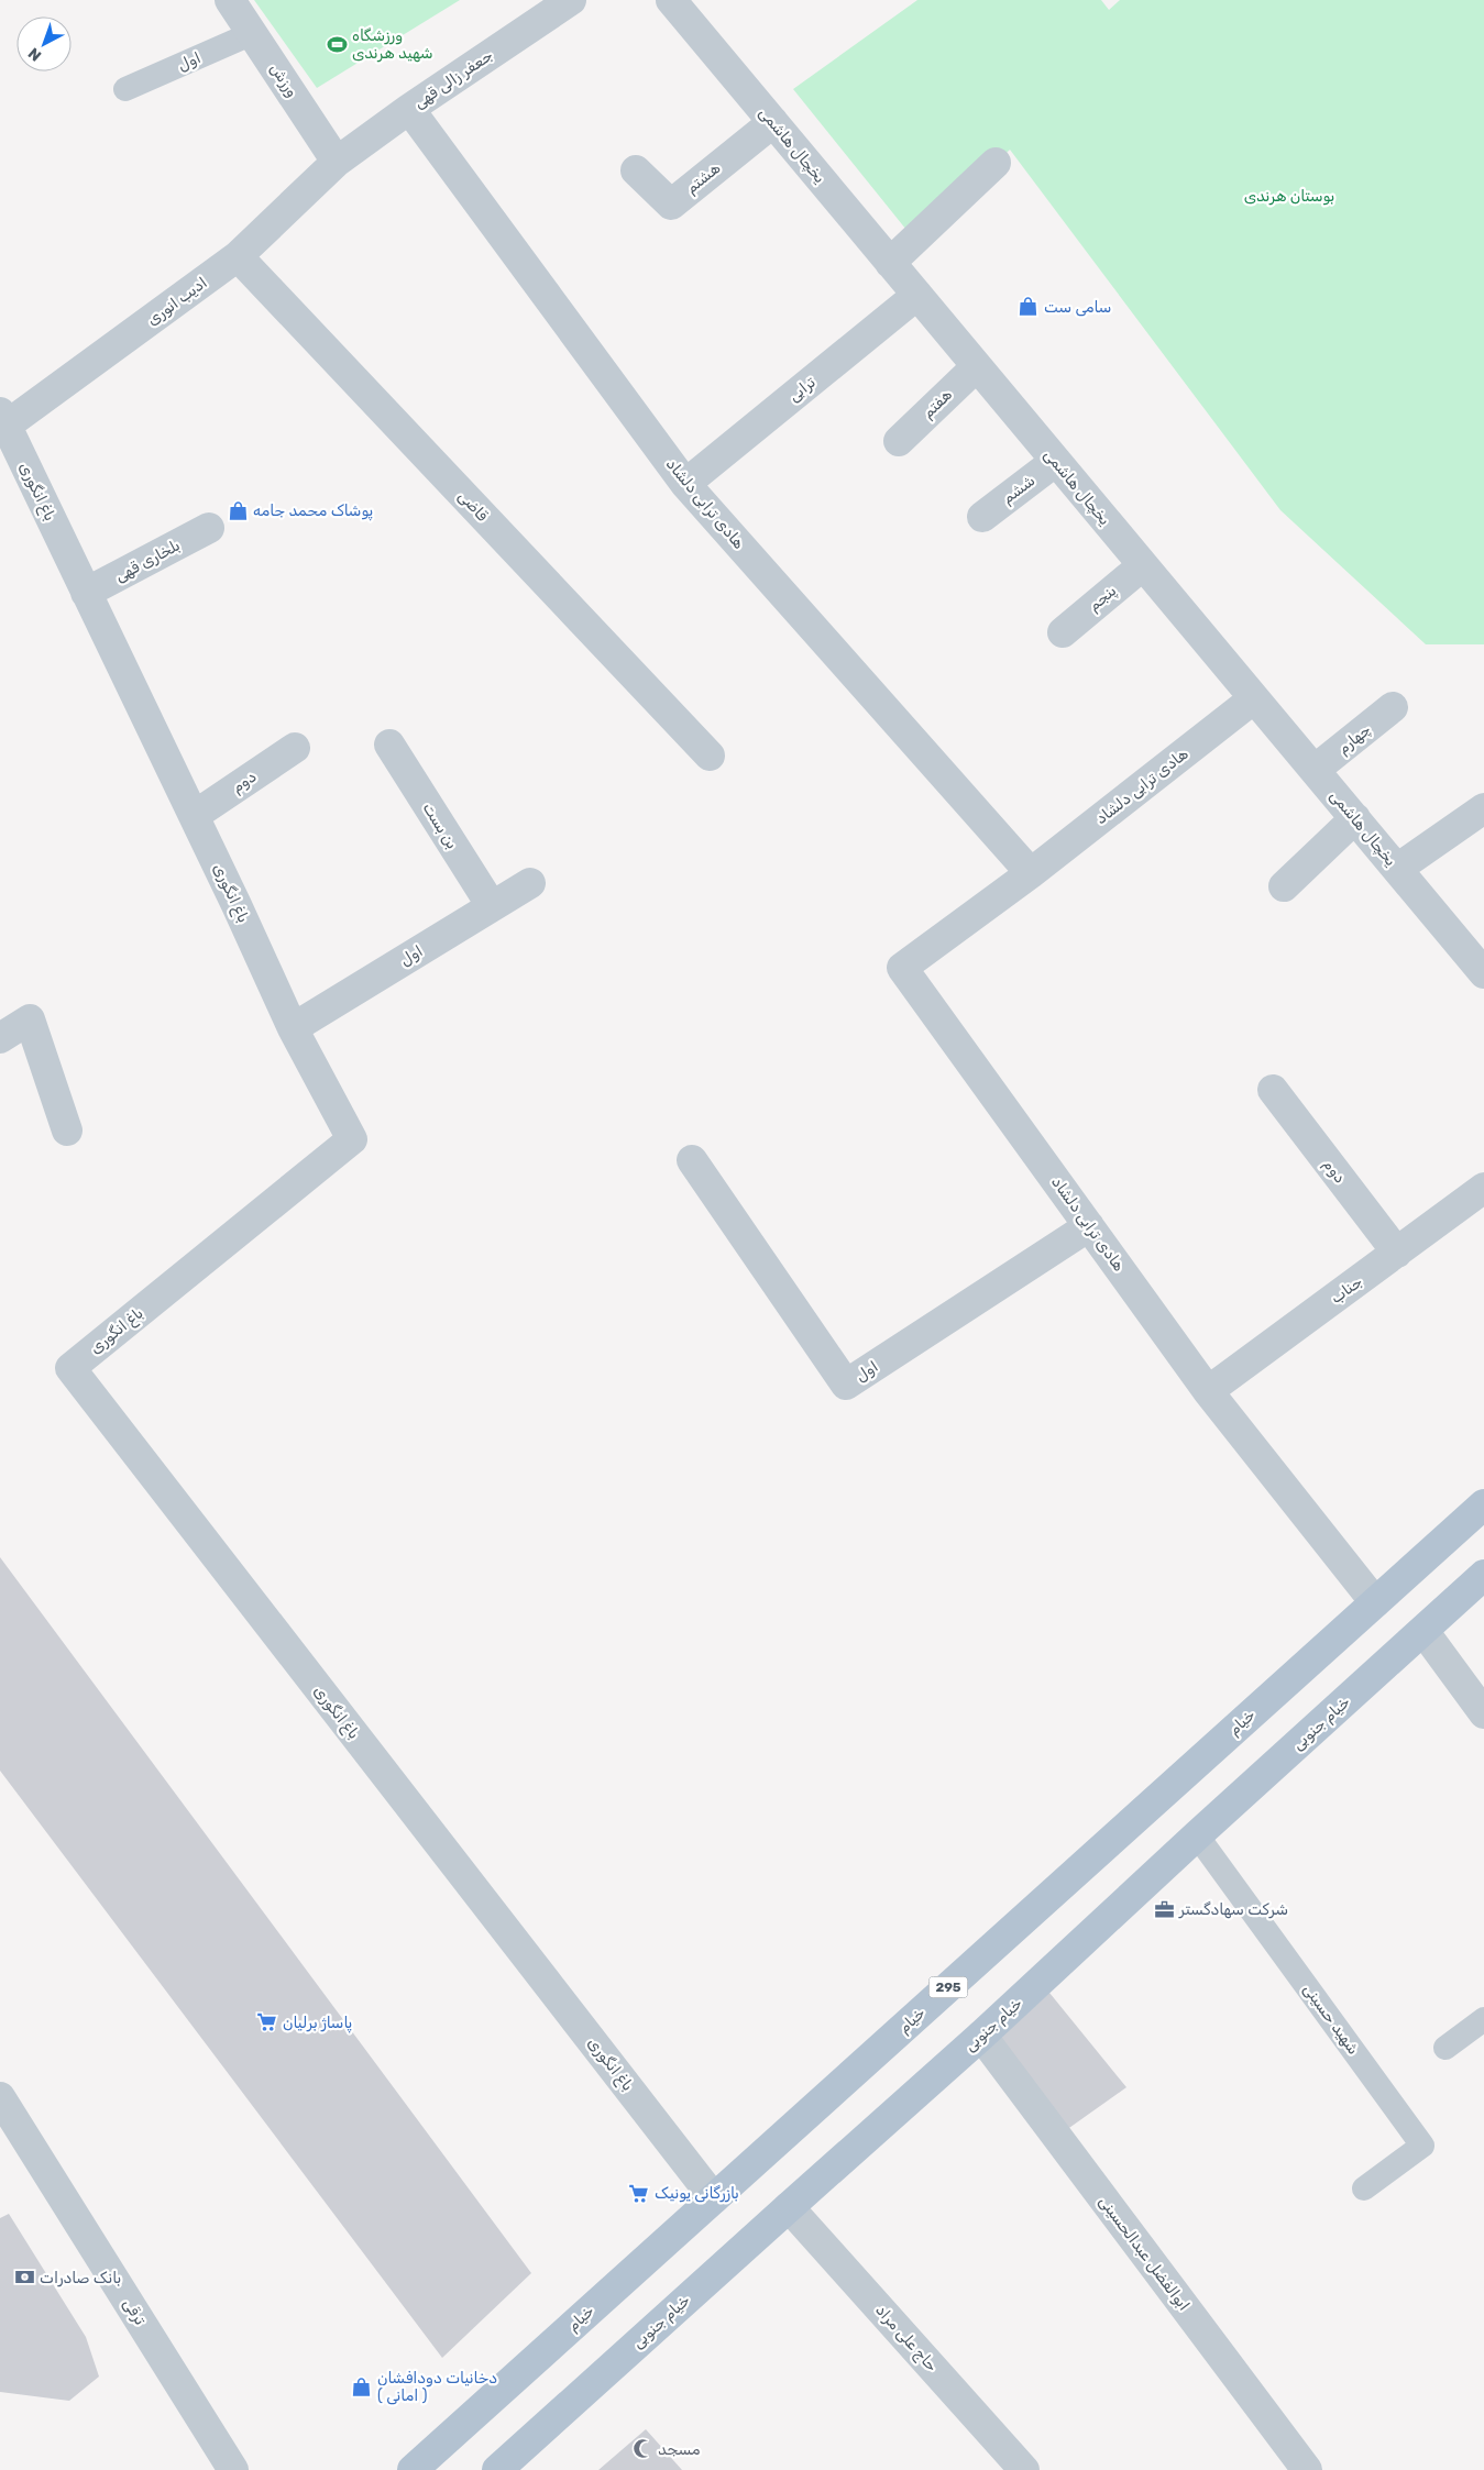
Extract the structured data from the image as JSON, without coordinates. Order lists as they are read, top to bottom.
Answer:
{
  "streets": {
    "main road": ["خیام", "خیام جنوبی", "295"],
    "street": [
      "اول",
      "جعفر زالی قهی",
      "ورزش",
      "یخچال هاشمی",
      "هشتم",
      "ادیب انوری",
      "ترابی",
      "هفتم",
      "ششم",
      "باغ انگوری",
      "هادی ترابی دلشاد",
      "قاضی",
      "بلخاری قهی",
      "پنجم",
      "چهارم",
      "دوم",
      "بن بست",
      "جناب",
      "ابوالفضل عبدالحسینی",
      "ترقی",
      "حاج علی مراد"
    ],
    "lane": ["شهید حسینی"]
  },
  "crossings": [
    ["اول", "ورزش"],
    ["اول", "باغ انگوری"],
    ["اول", "هادی ترابی دلشاد"],
    ["اول", "بن بست"],
    ["جعفر زالی قهی", "ورزش"],
    ["جعفر زالی قهی", "ادیب انوری"],
    ["جعفر زالی قهی", "هادی ترابی دلشاد"],
    ["ورزش", "ادیب انوری"],
    ["یخچال هاشمی", "هشتم"],
    ["یخچال هاشمی", "ترابی"],
    ["یخچال هاشمی", "هفتم"],
    ["یخچال هاشمی", "ششم"],
    ["یخچال هاشمی", "هادی ترابی دلشاد"],
    ["یخچال هاشمی", "پنجم"],
    ["یخچال هاشمی", "چهارم"],
    ["ادیب انوری", "باغ انگوری"],
    ["ادیب انوری", "قاضی"],
    ["ترابی", "هادی ترابی دلشاد"],
    ["باغ انگوری", "بلخاری قهی"],
    ["باغ انگوری", "دوم"],
    ["باغ انگوری", "خیام"],
    ["هادی ترابی دلشاد", "جناب"],
    ["هادی ترابی دلشاد", "خیام"],
    ["دوم", "جناب"],
    ["خیام جنوبی", "شهید حسینی"],
    ["خیام جنوبی", "ابوالفضل عبدالحسینی"],
    ["خیام جنوبی", "حاج علی مراد"]
  ],
  "parks": ["بوستان هرندی"],
  "places": {
    "sports": ["ورزشگاه شهید هرندی"],
    "shop": ["سامی ست", "پوشاک محمد جامه", "دخانیات دودافشان ( امانی )"],
    "office": ["شرکت سهادگستر"],
    "supermarket": ["پاساژ برلیان", "بازرگانی یونیک"],
    "bank": ["بانک صادرات"],
    "mosque": ["مسجد"]
  },
  "north": "bottom left"
}
